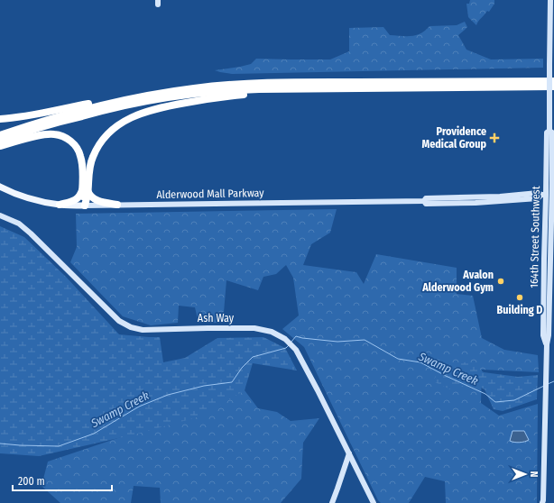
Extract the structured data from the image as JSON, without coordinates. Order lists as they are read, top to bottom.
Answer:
{
  "streets": {
    "main road": ["Alderwood Mall Parkway", "164th Street Southwest", "Ash Way"]
  },
  "crossings": [
    ["Alderwood Mall Parkway", "164th Street Southwest"]
  ],
  "water": ["Swamp Creek"],
  "places": {
    "health": ["Providence Medical Group"],
    "other": ["Avalon Alderwood Gym", "Building D"]
  },
  "scale_bar": "200 m",
  "north": "right"
}
